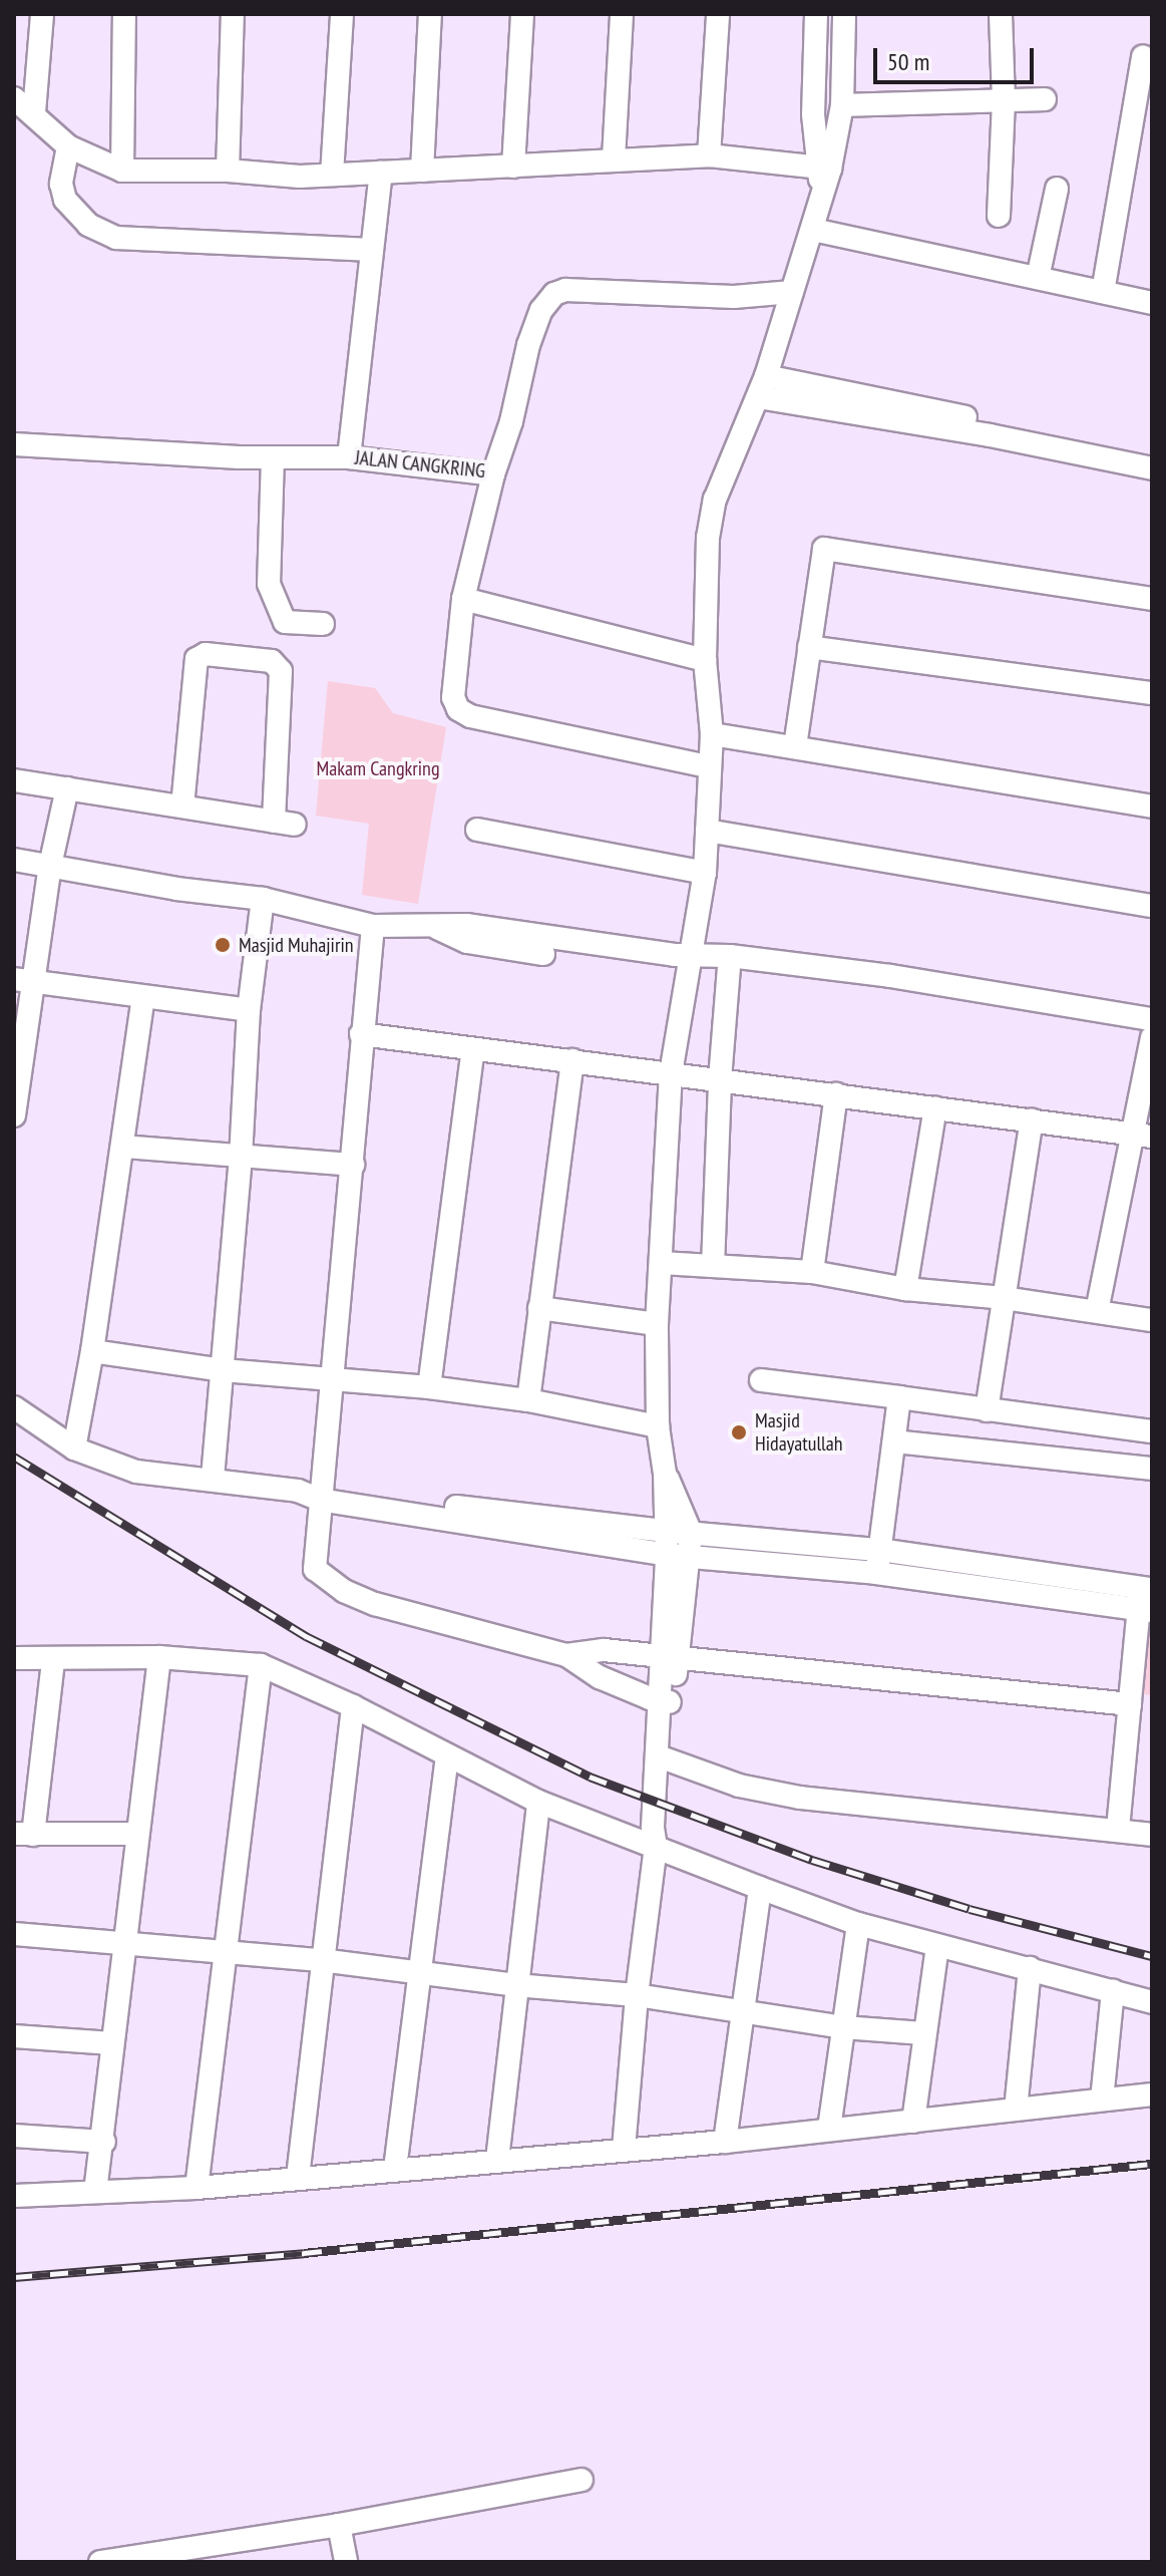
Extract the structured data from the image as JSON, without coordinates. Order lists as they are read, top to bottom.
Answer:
{
  "streets": {
    "street": ["JALAN CANGKRING"]
  },
  "parks": ["Makam Cangkring"],
  "places": ["Masjid Muhajirin", "Masjid Hidayatullah"],
  "scale_bar": "50 m"
}
